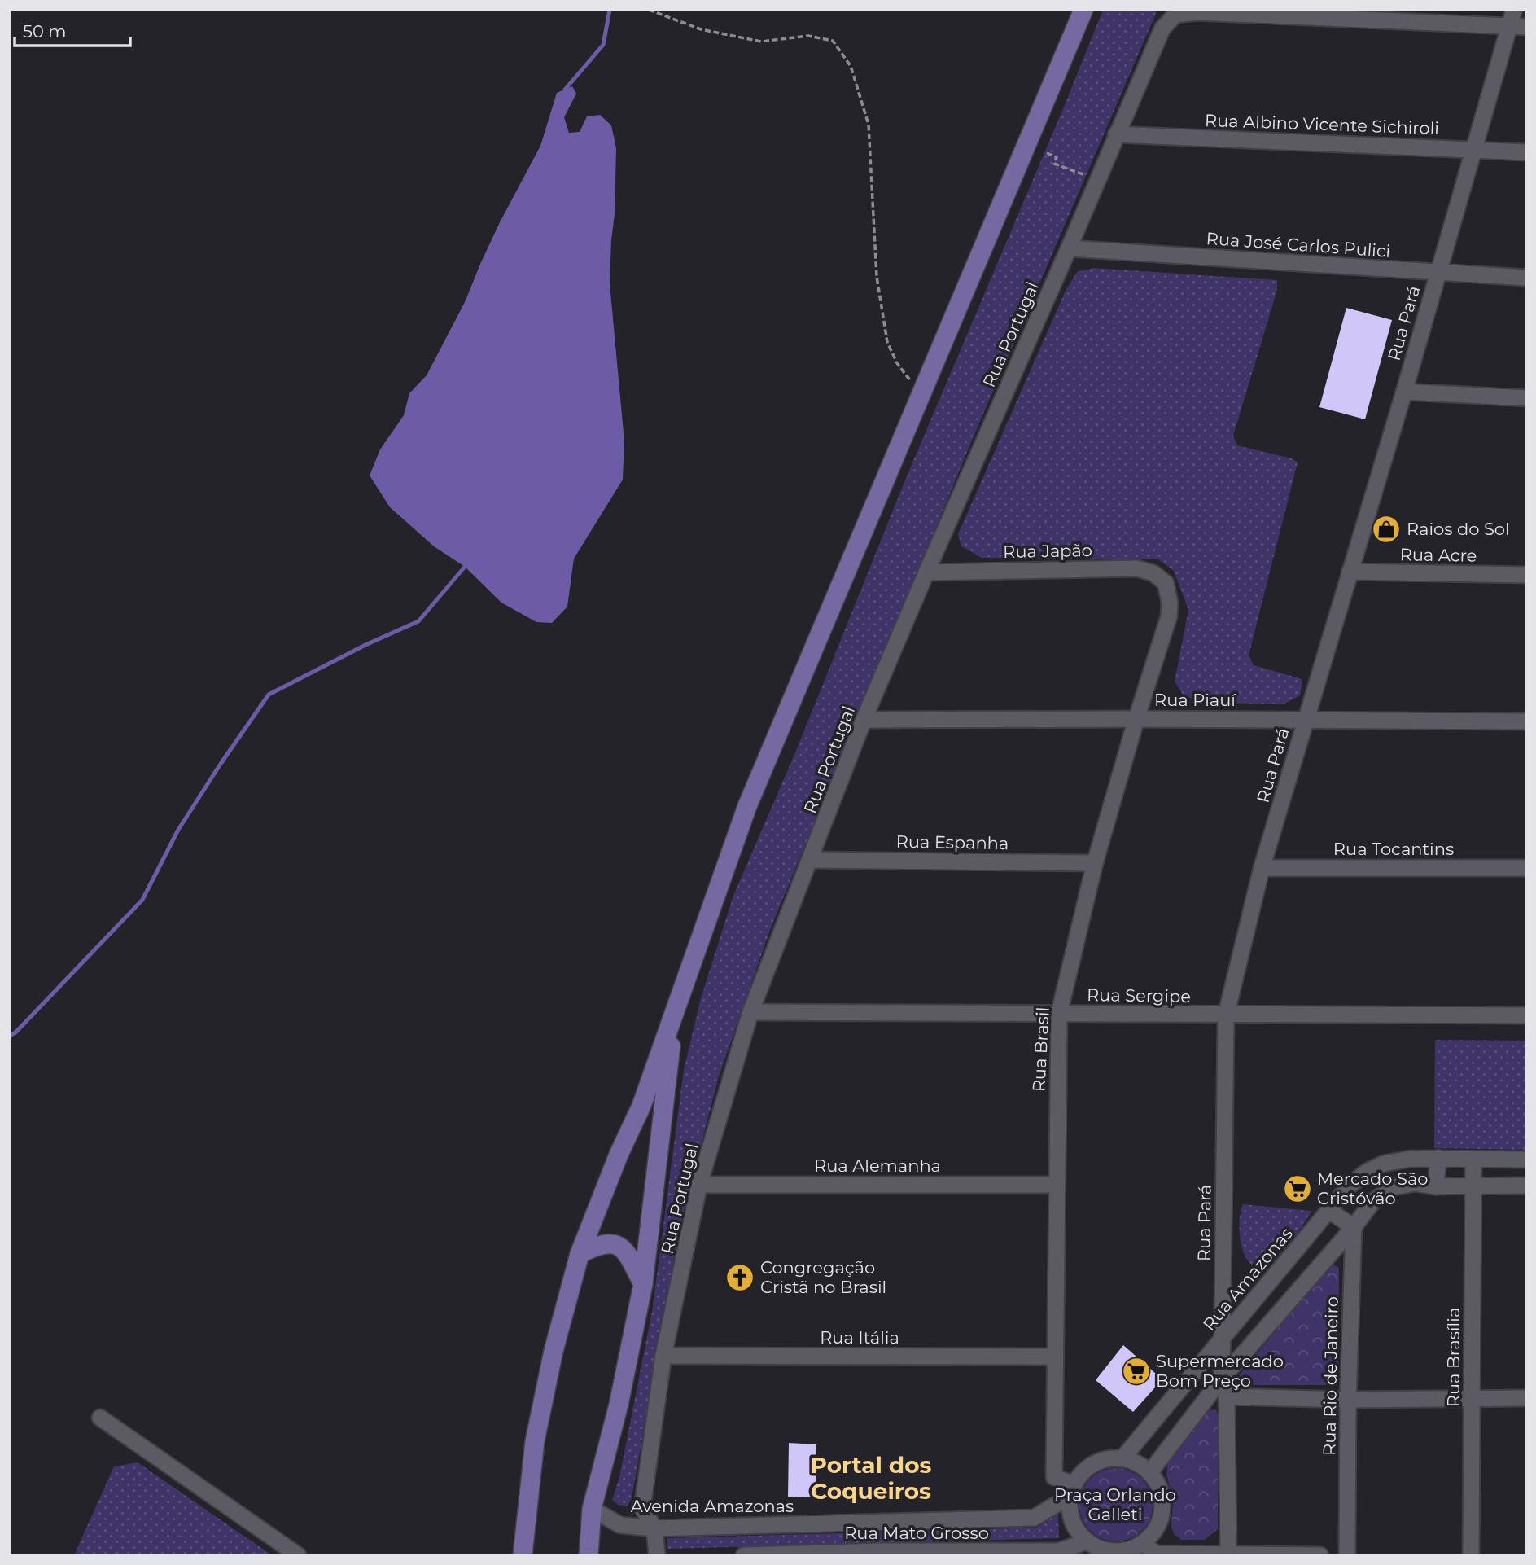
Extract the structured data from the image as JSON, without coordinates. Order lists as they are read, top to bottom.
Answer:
{
  "streets": {
    "street": [
      "Rua Albino Vicente Sichiroli",
      "Rua José Carlos Pulici",
      "Rua Pará",
      "Rua Portugal",
      "Rua Japão",
      "Rua Acre",
      "Rua Piauí",
      "Rua Espanha",
      "Rua Tocantins",
      "Rua Sergipe",
      "Rua Brasil",
      "Rua Alemanha",
      "Rua Amazonas",
      "Rua Itália",
      "Rua Brasília",
      "Rua Rio de Janeiro",
      "Avenida Amazonas",
      "Rua Mato Grosso"
    ]
  },
  "crossings": [
    ["Rua Albino Vicente Sichiroli", "Rua Pará"],
    ["Rua Albino Vicente Sichiroli", "Rua Portugal"],
    ["Rua José Carlos Pulici", "Rua Pará"],
    ["Rua José Carlos Pulici", "Rua Portugal"],
    ["Rua Pará", "Rua Acre"],
    ["Rua Pará", "Rua Piauí"],
    ["Rua Pará", "Rua Tocantins"],
    ["Rua Pará", "Rua Sergipe"],
    ["Rua Pará", "Rua Amazonas"],
    ["Rua Portugal", "Rua Japão"],
    ["Rua Portugal", "Rua Piauí"],
    ["Rua Portugal", "Rua Espanha"],
    ["Rua Portugal", "Rua Sergipe"],
    ["Rua Portugal", "Rua Alemanha"],
    ["Rua Portugal", "Rua Itália"],
    ["Rua Portugal", "Avenida Amazonas"],
    ["Rua Japão", "Rua Brasil"],
    ["Rua Piauí", "Rua Brasil"],
    ["Rua Espanha", "Rua Brasil"],
    ["Rua Sergipe", "Rua Brasil"],
    ["Rua Brasil", "Rua Alemanha"],
    ["Rua Brasil", "Rua Amazonas"],
    ["Rua Brasil", "Rua Itália"],
    ["Rua Brasil", "Avenida Amazonas"],
    ["Rua Brasil", "Rua Mato Grosso"],
    ["Rua Amazonas", "Rua Brasília"],
    ["Rua Amazonas", "Avenida Amazonas"],
    ["Rua Amazonas", "Rua Mato Grosso"],
    ["Avenida Amazonas", "Rua Mato Grosso"]
  ],
  "districts": ["Portal dos Coqueiros"],
  "parks": ["Praça Orlando Galleti"],
  "places": {
    "shop": ["Raios do Sol"],
    "supermarket": ["Mercado São Cristóvão", "Supermercado Bom Preço"],
    "church": ["Congregação Cristã no Brasil"]
  },
  "scale_bar": "50 m"
}
